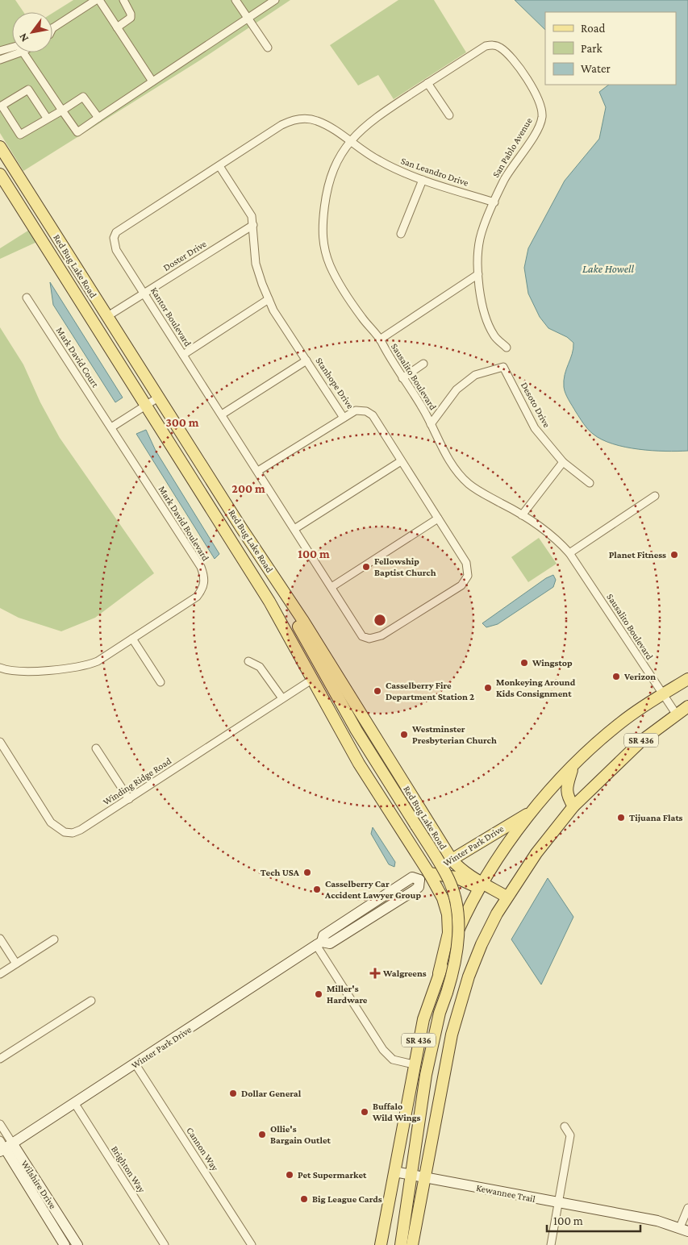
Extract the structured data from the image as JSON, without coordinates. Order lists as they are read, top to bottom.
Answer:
{
  "streets": {
    "main road": ["Red Bug Lake Road", "SR 436", "Winter Park Drive"],
    "street": [
      "San Pablo Avenue",
      "San Leandro Drive",
      "Doster Drive",
      "Kantor Boulevard",
      "Mark David Court",
      "Sausalito Boulevard",
      "Stanhope Drive",
      "Desoto Drive",
      "Mark David Boulevard",
      "Winding Ridge Road",
      "Cannon Way",
      "Brighton Way",
      "Wilshire Drive",
      "Kewannee Trail"
    ]
  },
  "crossings": [
    ["San Pablo Avenue", "San Leandro Drive"],
    ["San Pablo Avenue", "Sausalito Boulevard"],
    ["San Leandro Drive", "Kantor Boulevard"],
    ["San Leandro Drive", "Sausalito Boulevard"],
    ["Doster Drive", "Red Bug Lake Road"],
    ["Doster Drive", "Kantor Boulevard"],
    ["Doster Drive", "Stanhope Drive"],
    ["Red Bug Lake Road", "SR 436"],
    ["Red Bug Lake Road", "Winding Ridge Road"],
    ["Red Bug Lake Road", "Winter Park Drive"],
    ["Kantor Boulevard", "Sausalito Boulevard"],
    ["Kantor Boulevard", "Stanhope Drive"],
    ["Mark David Court", "Mark David Boulevard"],
    ["Sausalito Boulevard", "Desoto Drive"],
    ["Sausalito Boulevard", "SR 436"],
    ["SR 436", "Winter Park Drive"],
    ["SR 436", "Kewannee Trail"],
    ["Winter Park Drive", "Cannon Way"],
    ["Winter Park Drive", "Brighton Way"],
    ["Winter Park Drive", "Wilshire Drive"]
  ],
  "water": ["Lake Howell"],
  "places": {
    "other": [
      "Planet Fitness",
      "Fellowship Baptist Church",
      "Wingstop",
      "Verizon",
      "Monkeying Around Kids Consignment",
      "Casselberry Fire Department Station 2",
      "Westminster Presbyterian Church",
      "Tijuana Flats",
      "Tech USA",
      "Casselberry Car Accident Lawyer Group",
      "Miller's Hardware",
      "Dollar General",
      "Buffalo Wild Wings",
      "Ollie's Bargain Outlet",
      "Pet Supermarket",
      "Big League Cards"
    ],
    "health": ["Walgreens"]
  },
  "legend": ["Road", "Park", "Water"],
  "scale_bar": "100 m",
  "north": "bottom left",
  "rings": ["300 m", "200 m", "100 m"]
}
